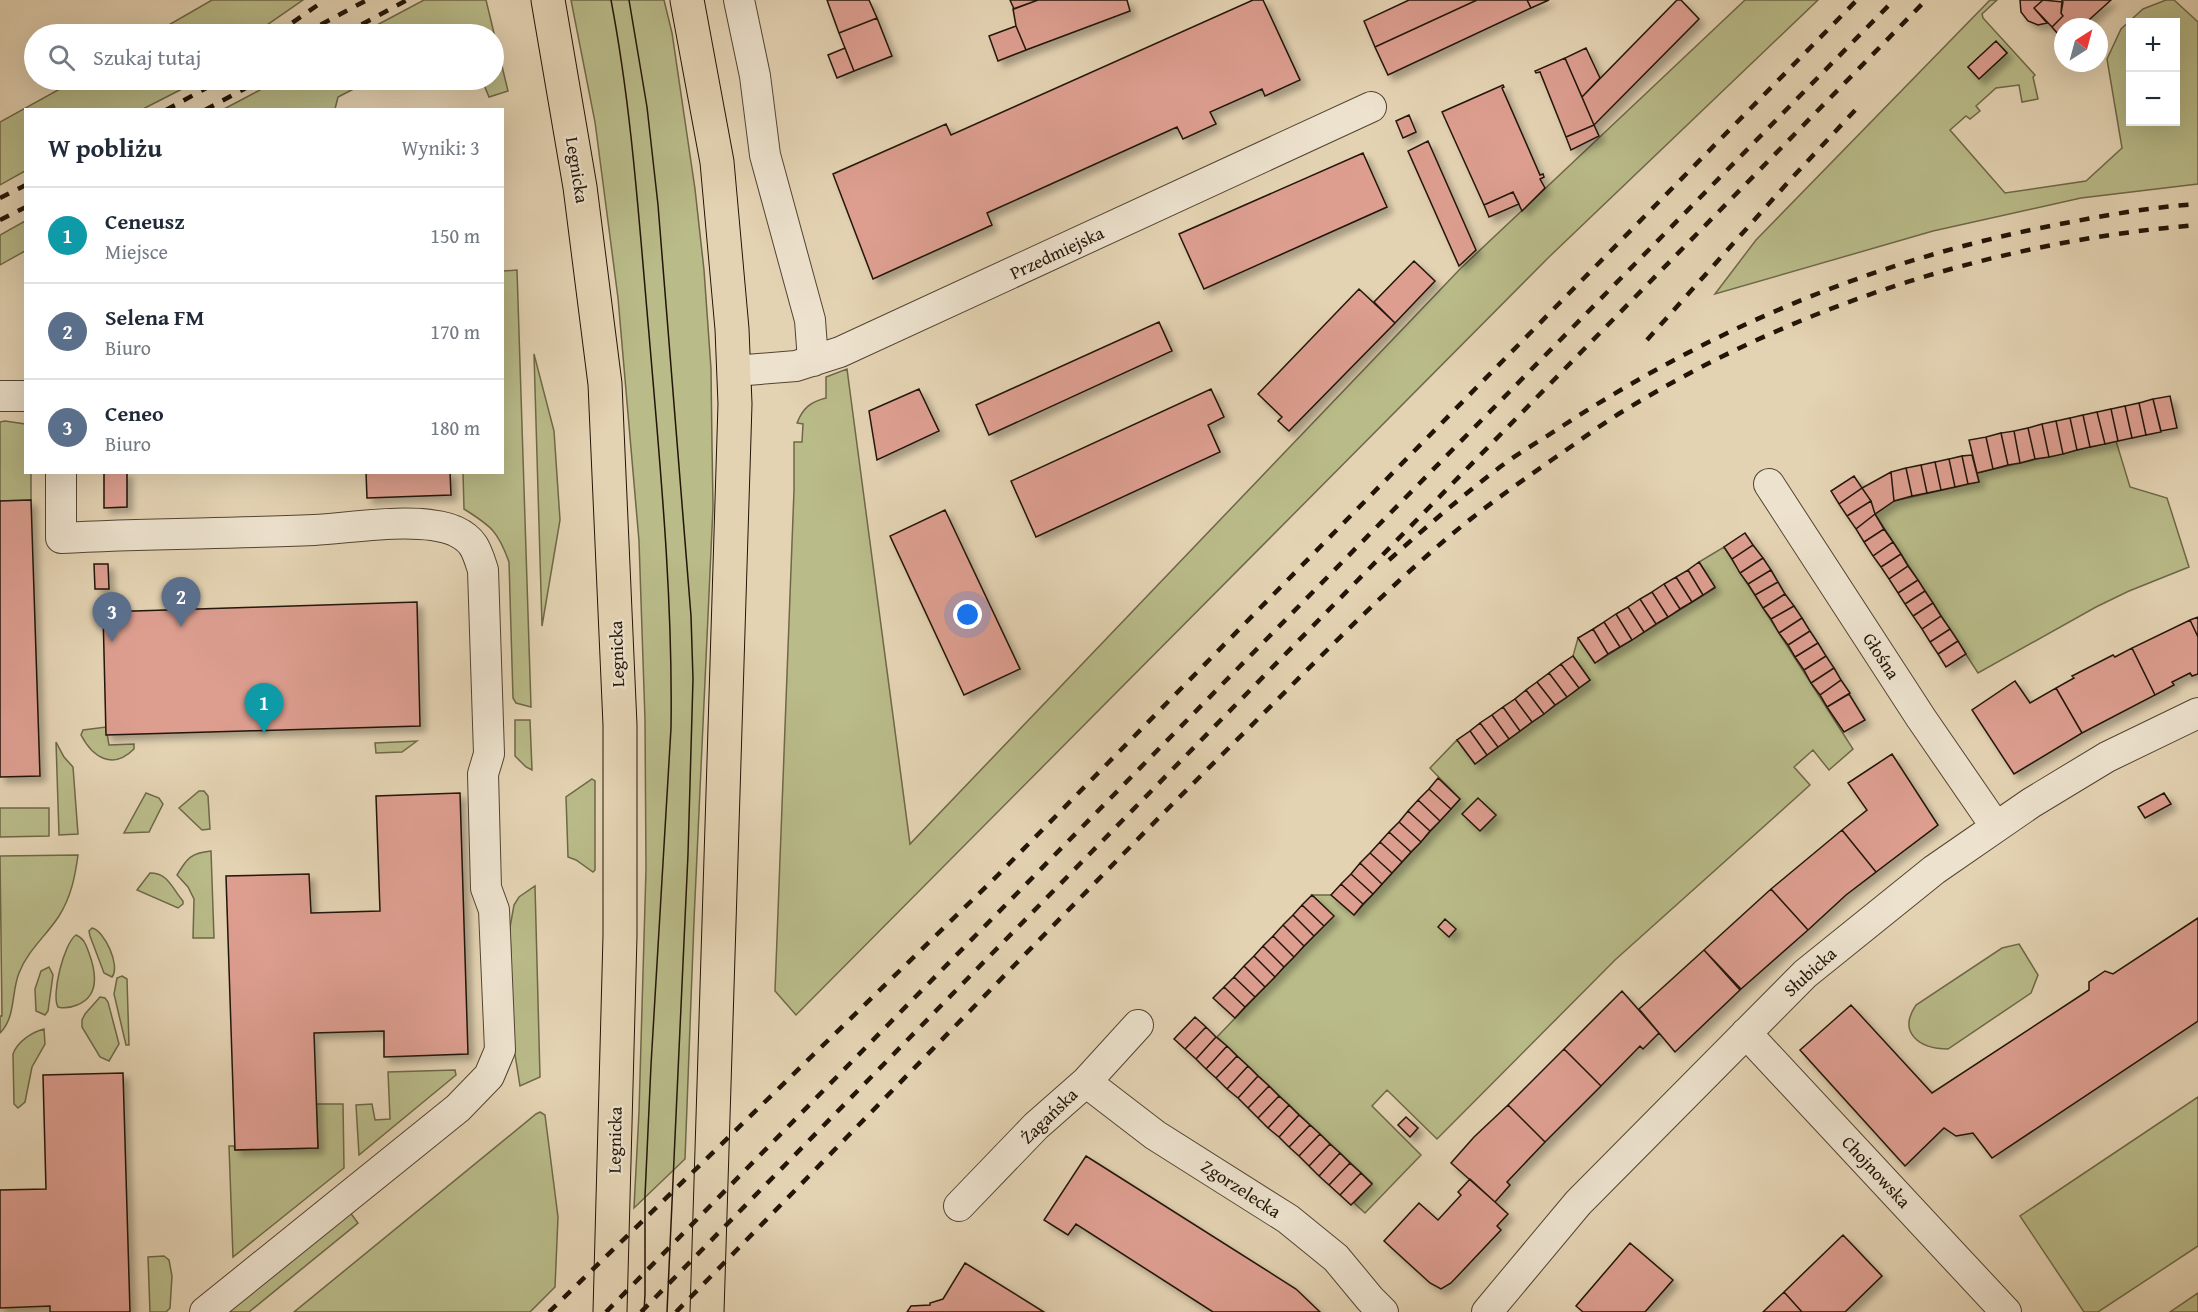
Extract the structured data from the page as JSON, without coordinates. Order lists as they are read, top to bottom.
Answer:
{
  "streets": {
    "main road": ["Legnicka"],
    "street": [
      "Przedmiejska",
      "Głośna",
      "Słubicka",
      "Żagańska",
      "Chojnowska",
      "Zgorzelecka"
    ]
  },
  "crossings": [
    ["Głośna", "Słubicka"],
    ["Słubicka", "Chojnowska"],
    ["Żagańska", "Zgorzelecka"]
  ],
  "north": "top right",
  "page": {
    "map_buttons": ["+", "−"],
    "search": "Szukaj tutaj",
    "heading": ["W pobliżu", "Wyniki: 3"],
    "list": [
      {
        "mark": "1",
        "name": "Ceneusz",
        "note": "Miejsce",
        "value": "150 m"
      },
      {
        "mark": "2",
        "name": "Selena FM",
        "note": "Biuro",
        "value": "170 m"
      },
      {
        "mark": "3",
        "name": "Ceneo",
        "note": "Biuro",
        "value": "180 m"
      }
    ],
    "pins": ["2", "3", "1"]
  }
}
